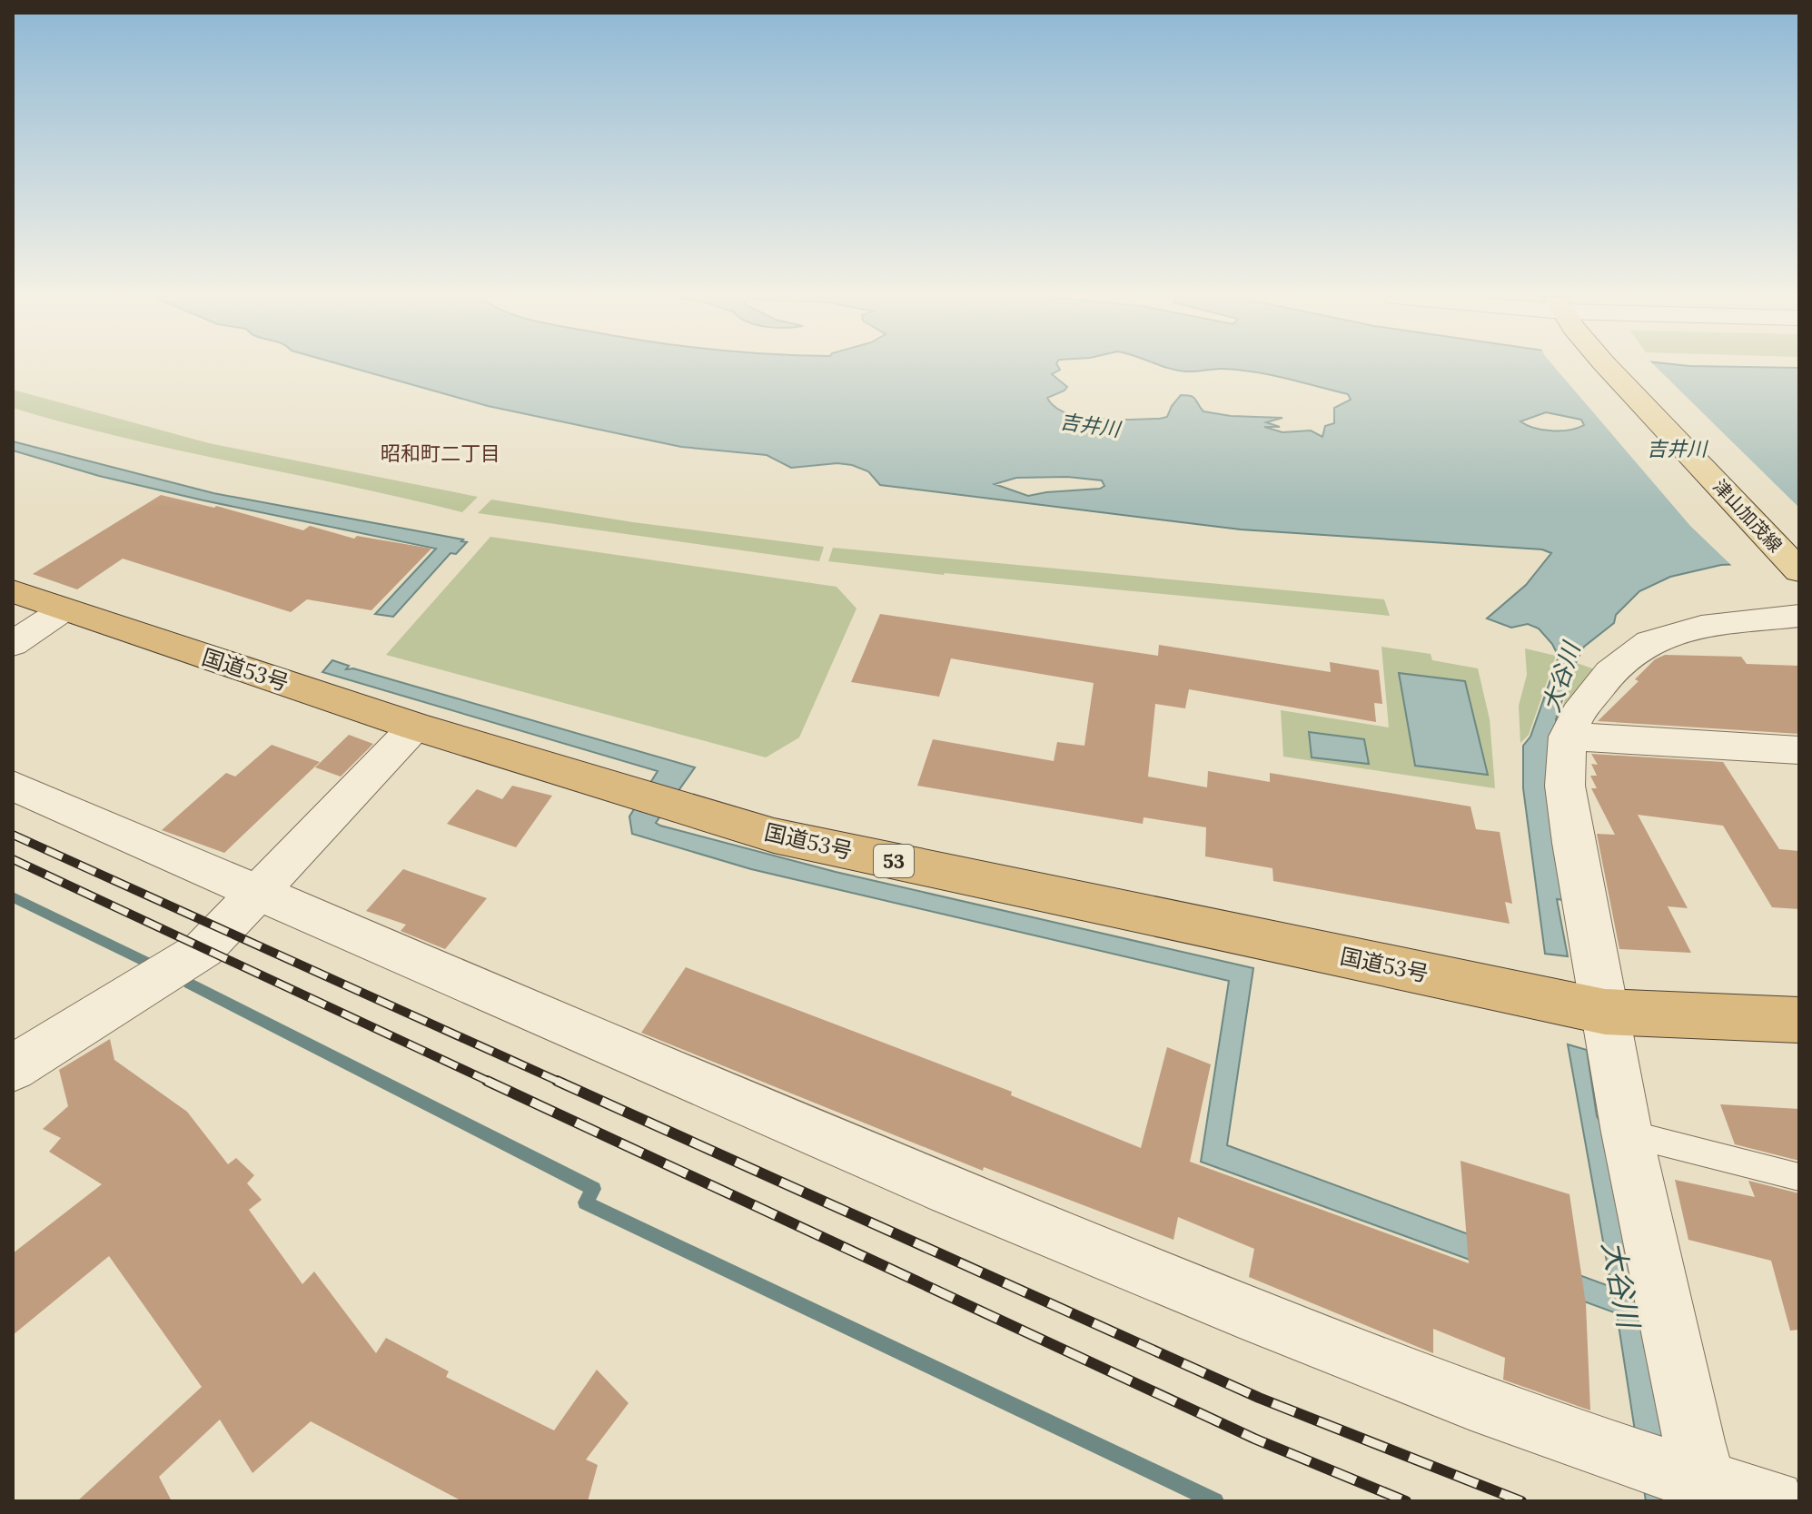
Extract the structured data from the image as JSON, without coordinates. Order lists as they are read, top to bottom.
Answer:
{
  "streets": {
    "highway": ["国道53号", "53"],
    "main road": ["津山加茂線"]
  },
  "districts": ["昭和町二丁目"],
  "water": ["吉井川", "大谷川"]
}
